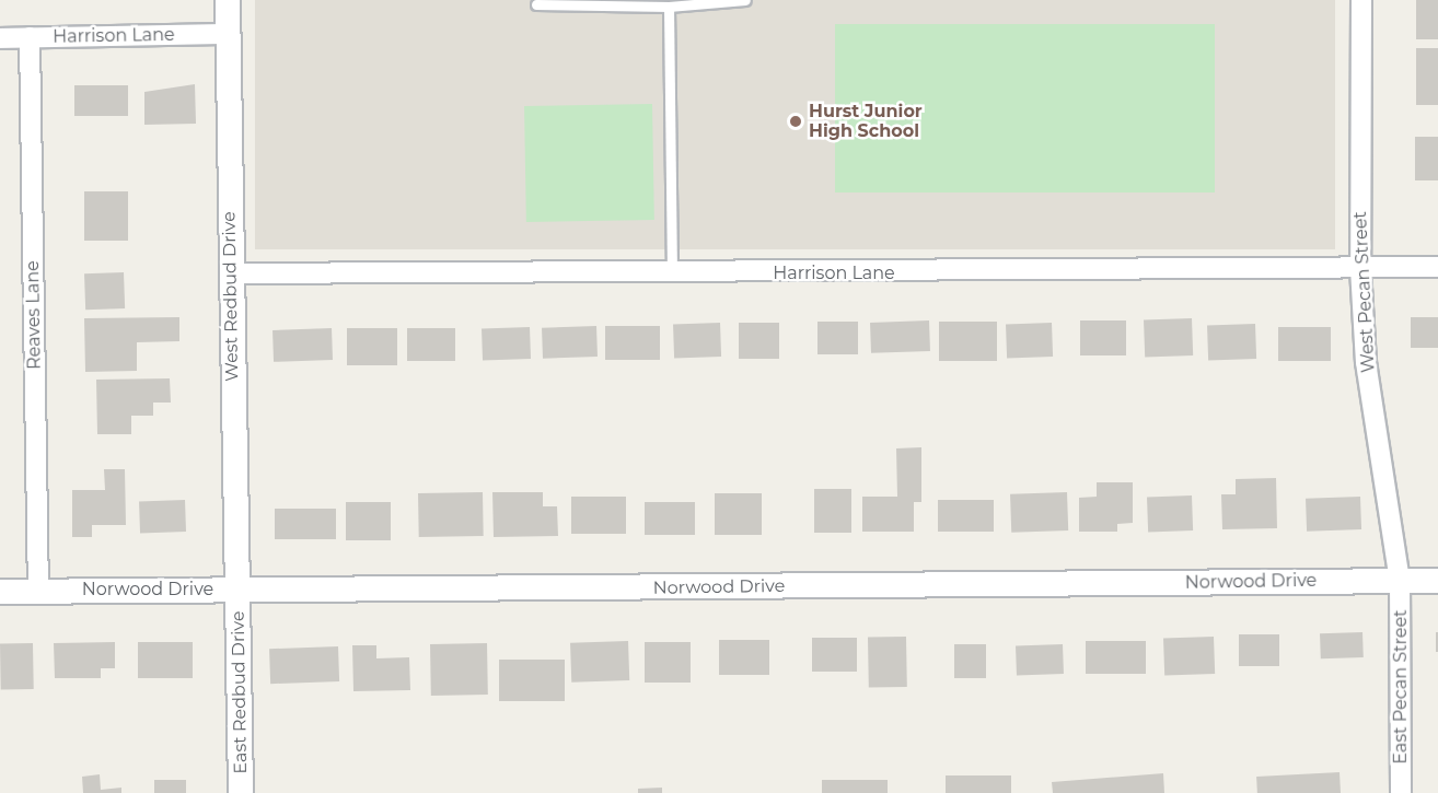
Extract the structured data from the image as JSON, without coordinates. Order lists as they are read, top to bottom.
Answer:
{
  "streets": {
    "street": [
      "Harrison Lane",
      "West Pecan Street",
      "West Redbud Drive",
      "Reaves Lane",
      "Norwood Drive",
      "East Pecan Street",
      "East Redbud Drive"
    ]
  },
  "crossings": [
    ["Harrison Lane", "West Pecan Street"],
    ["Harrison Lane", "West Redbud Drive"],
    ["Harrison Lane", "Reaves Lane"],
    ["West Pecan Street", "Norwood Drive"],
    ["West Pecan Street", "East Pecan Street"],
    ["West Redbud Drive", "Norwood Drive"],
    ["West Redbud Drive", "East Redbud Drive"],
    ["Reaves Lane", "Norwood Drive"],
    ["Norwood Drive", "East Pecan Street"],
    ["Norwood Drive", "East Redbud Drive"]
  ],
  "places": ["Hurst Junior High School"]
}
